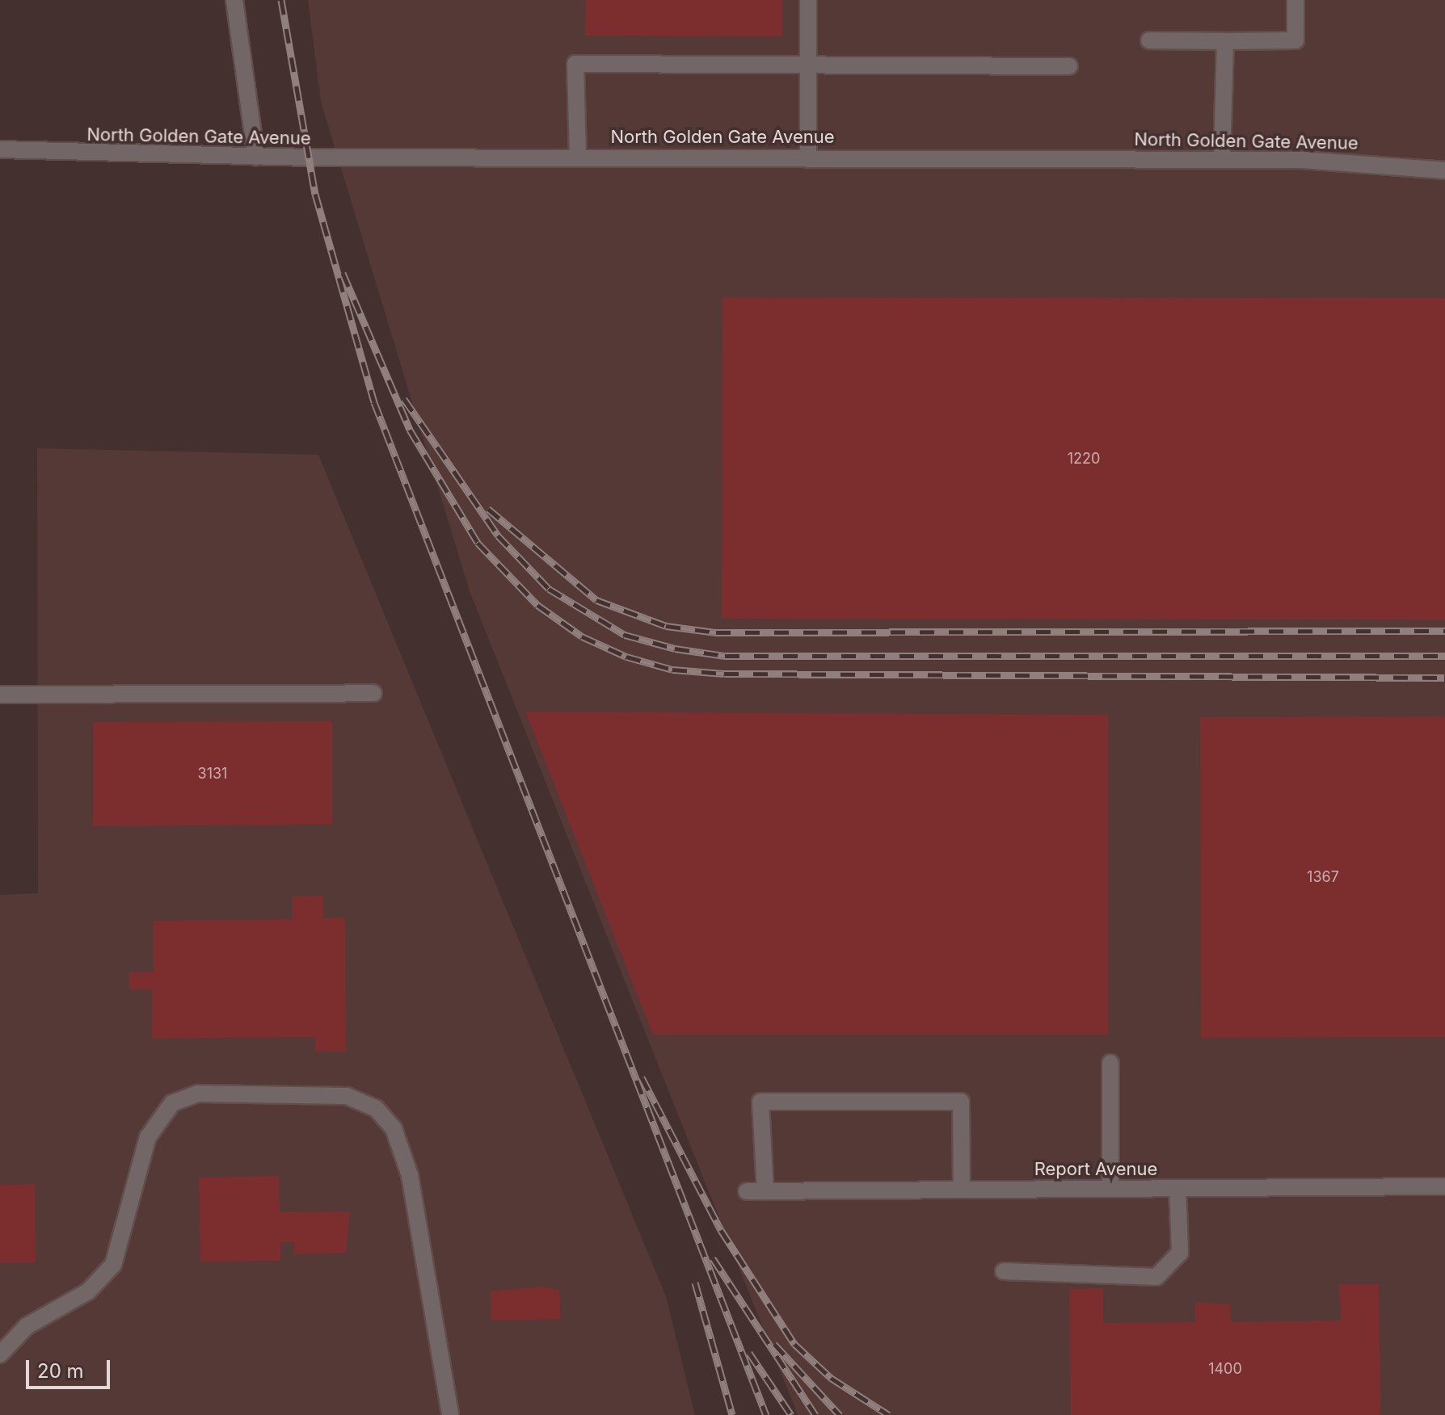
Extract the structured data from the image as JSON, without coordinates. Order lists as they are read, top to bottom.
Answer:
{
  "streets": {
    "street": ["North Golden Gate Avenue", "Report Avenue"]
  },
  "house_numbers": [
    "1220",
    "3131",
    "1367",
    "1400"
  ],
  "scale_bar": "20 m"
}
